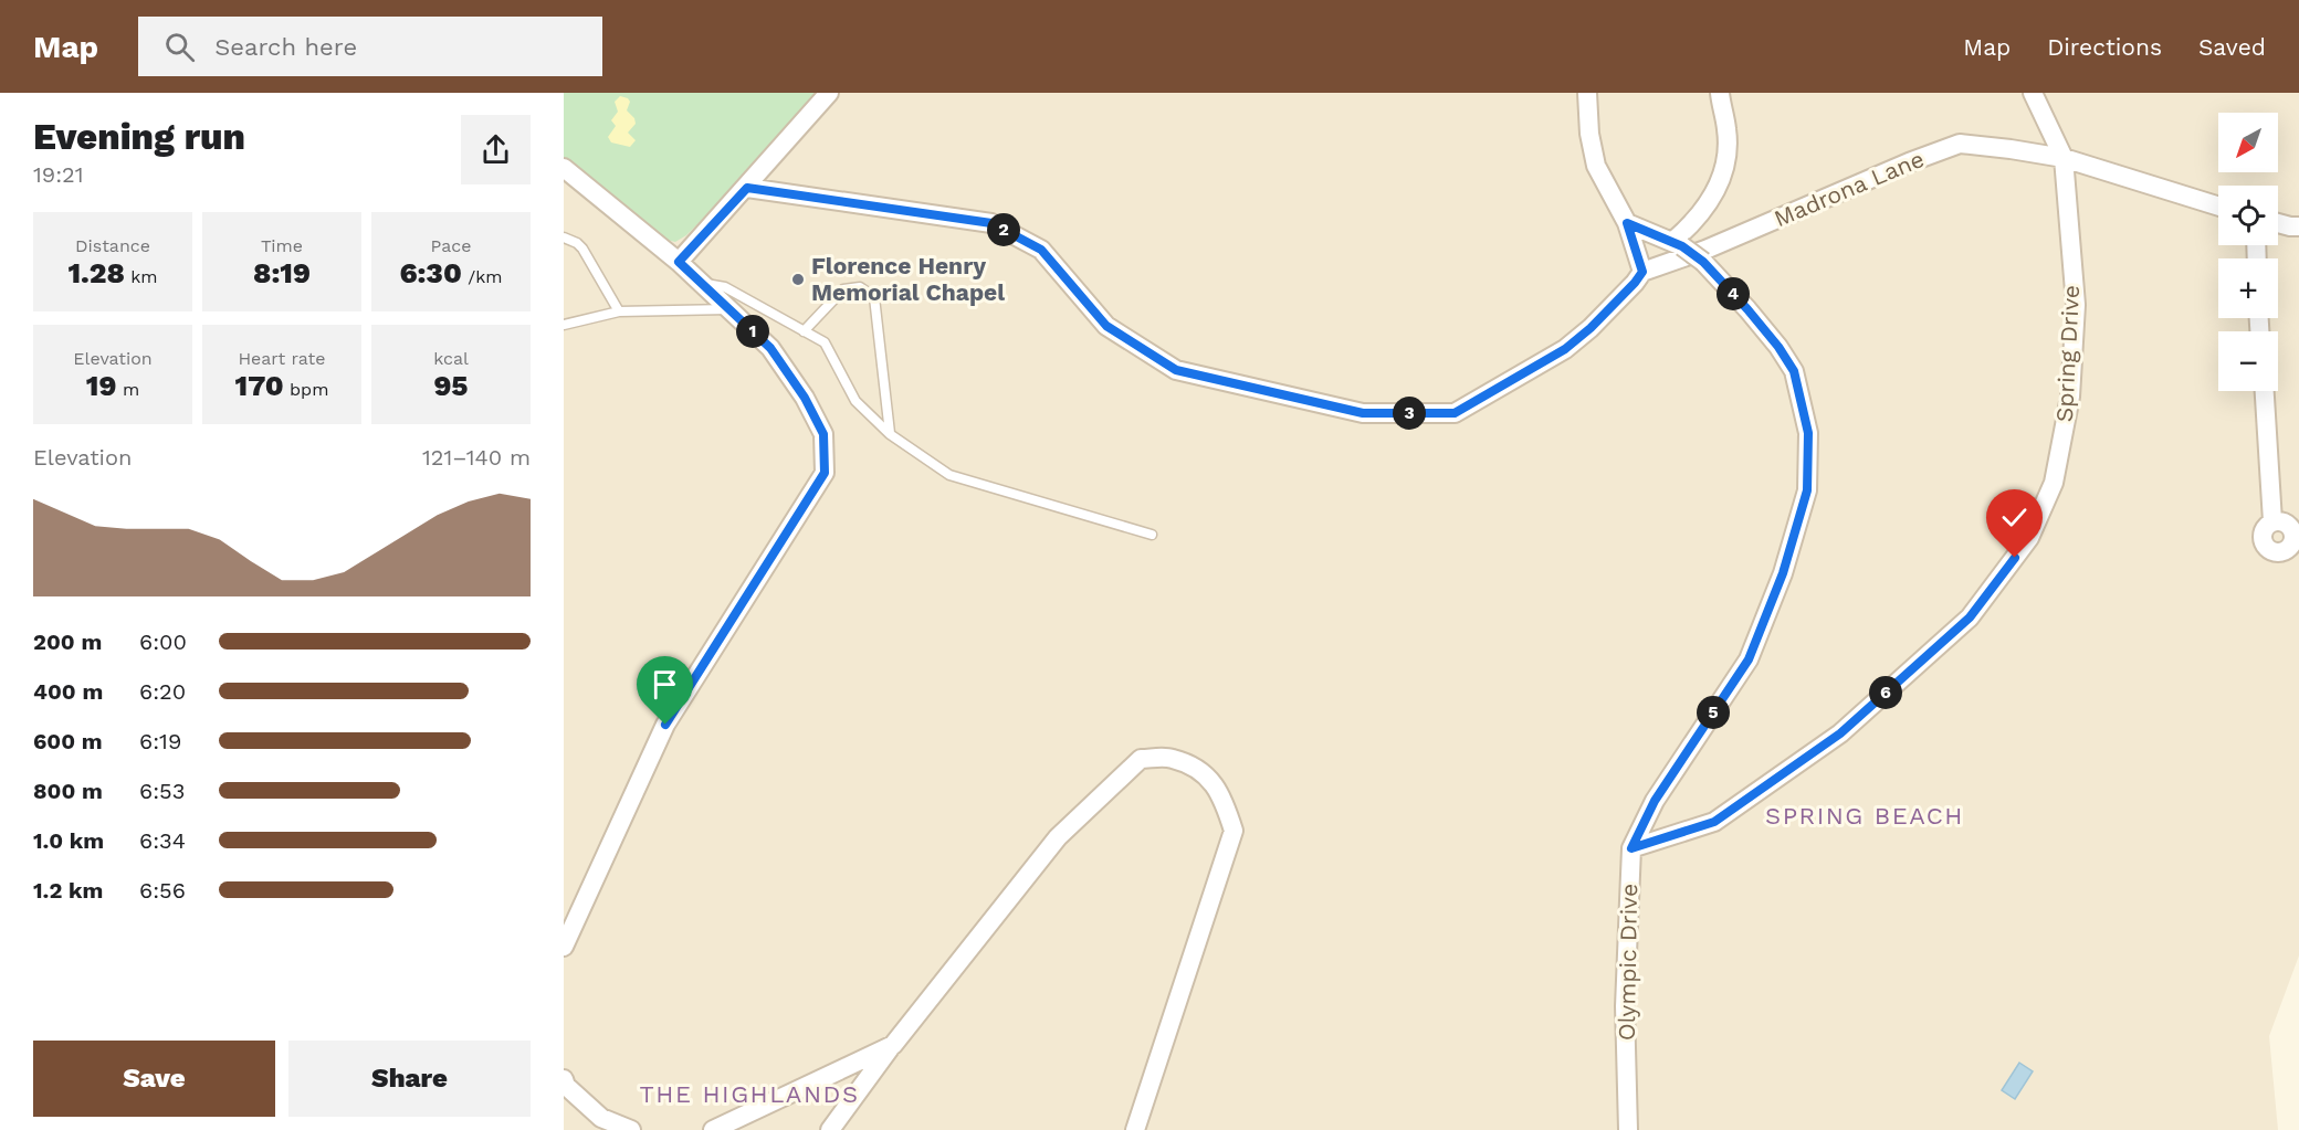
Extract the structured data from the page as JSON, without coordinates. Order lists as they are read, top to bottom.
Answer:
{
  "streets": {
    "street": ["Madrona Lane", "Spring Drive", "Olympic Drive"]
  },
  "crossings": [
    ["Madrona Lane", "Spring Drive"],
    ["Spring Drive", "Olympic Drive"]
  ],
  "districts": ["SPRING BEACH", "THE HIGHLANDS"],
  "places": ["Florence Henry Memorial Chapel"],
  "north": "bottom left",
  "page": {
    "header": "Map",
    "search": "Search here",
    "nav": ["Map", "Directions", "Saved"],
    "heading": ["Evening run", "19:21"],
    "map_buttons": ["+", "−"],
    "stats": [
      ["Distance", "1.28 km"],
      ["Time", "8:19"],
      ["Pace", "6:30 /km"],
      ["Elevation", "19 m"],
      ["Heart rate", "170 bpm"],
      ["kcal", "95"]
    ],
    "pins": [
      "2",
      "4",
      "1",
      "3",
      "6",
      "5"
    ],
    "chart": ["Elevation", "121–140 m"],
    "list": [
      {
        "name": "200 m",
        "note": "6:00"
      },
      {
        "name": "400 m",
        "note": "6:20"
      },
      {
        "name": "600 m",
        "note": "6:19"
      },
      {
        "name": "800 m",
        "note": "6:53"
      },
      {
        "name": "1.0 km",
        "note": "6:34"
      },
      {
        "name": "1.2 km",
        "note": "6:56"
      }
    ],
    "buttons": ["Save", "Share"]
  }
}
